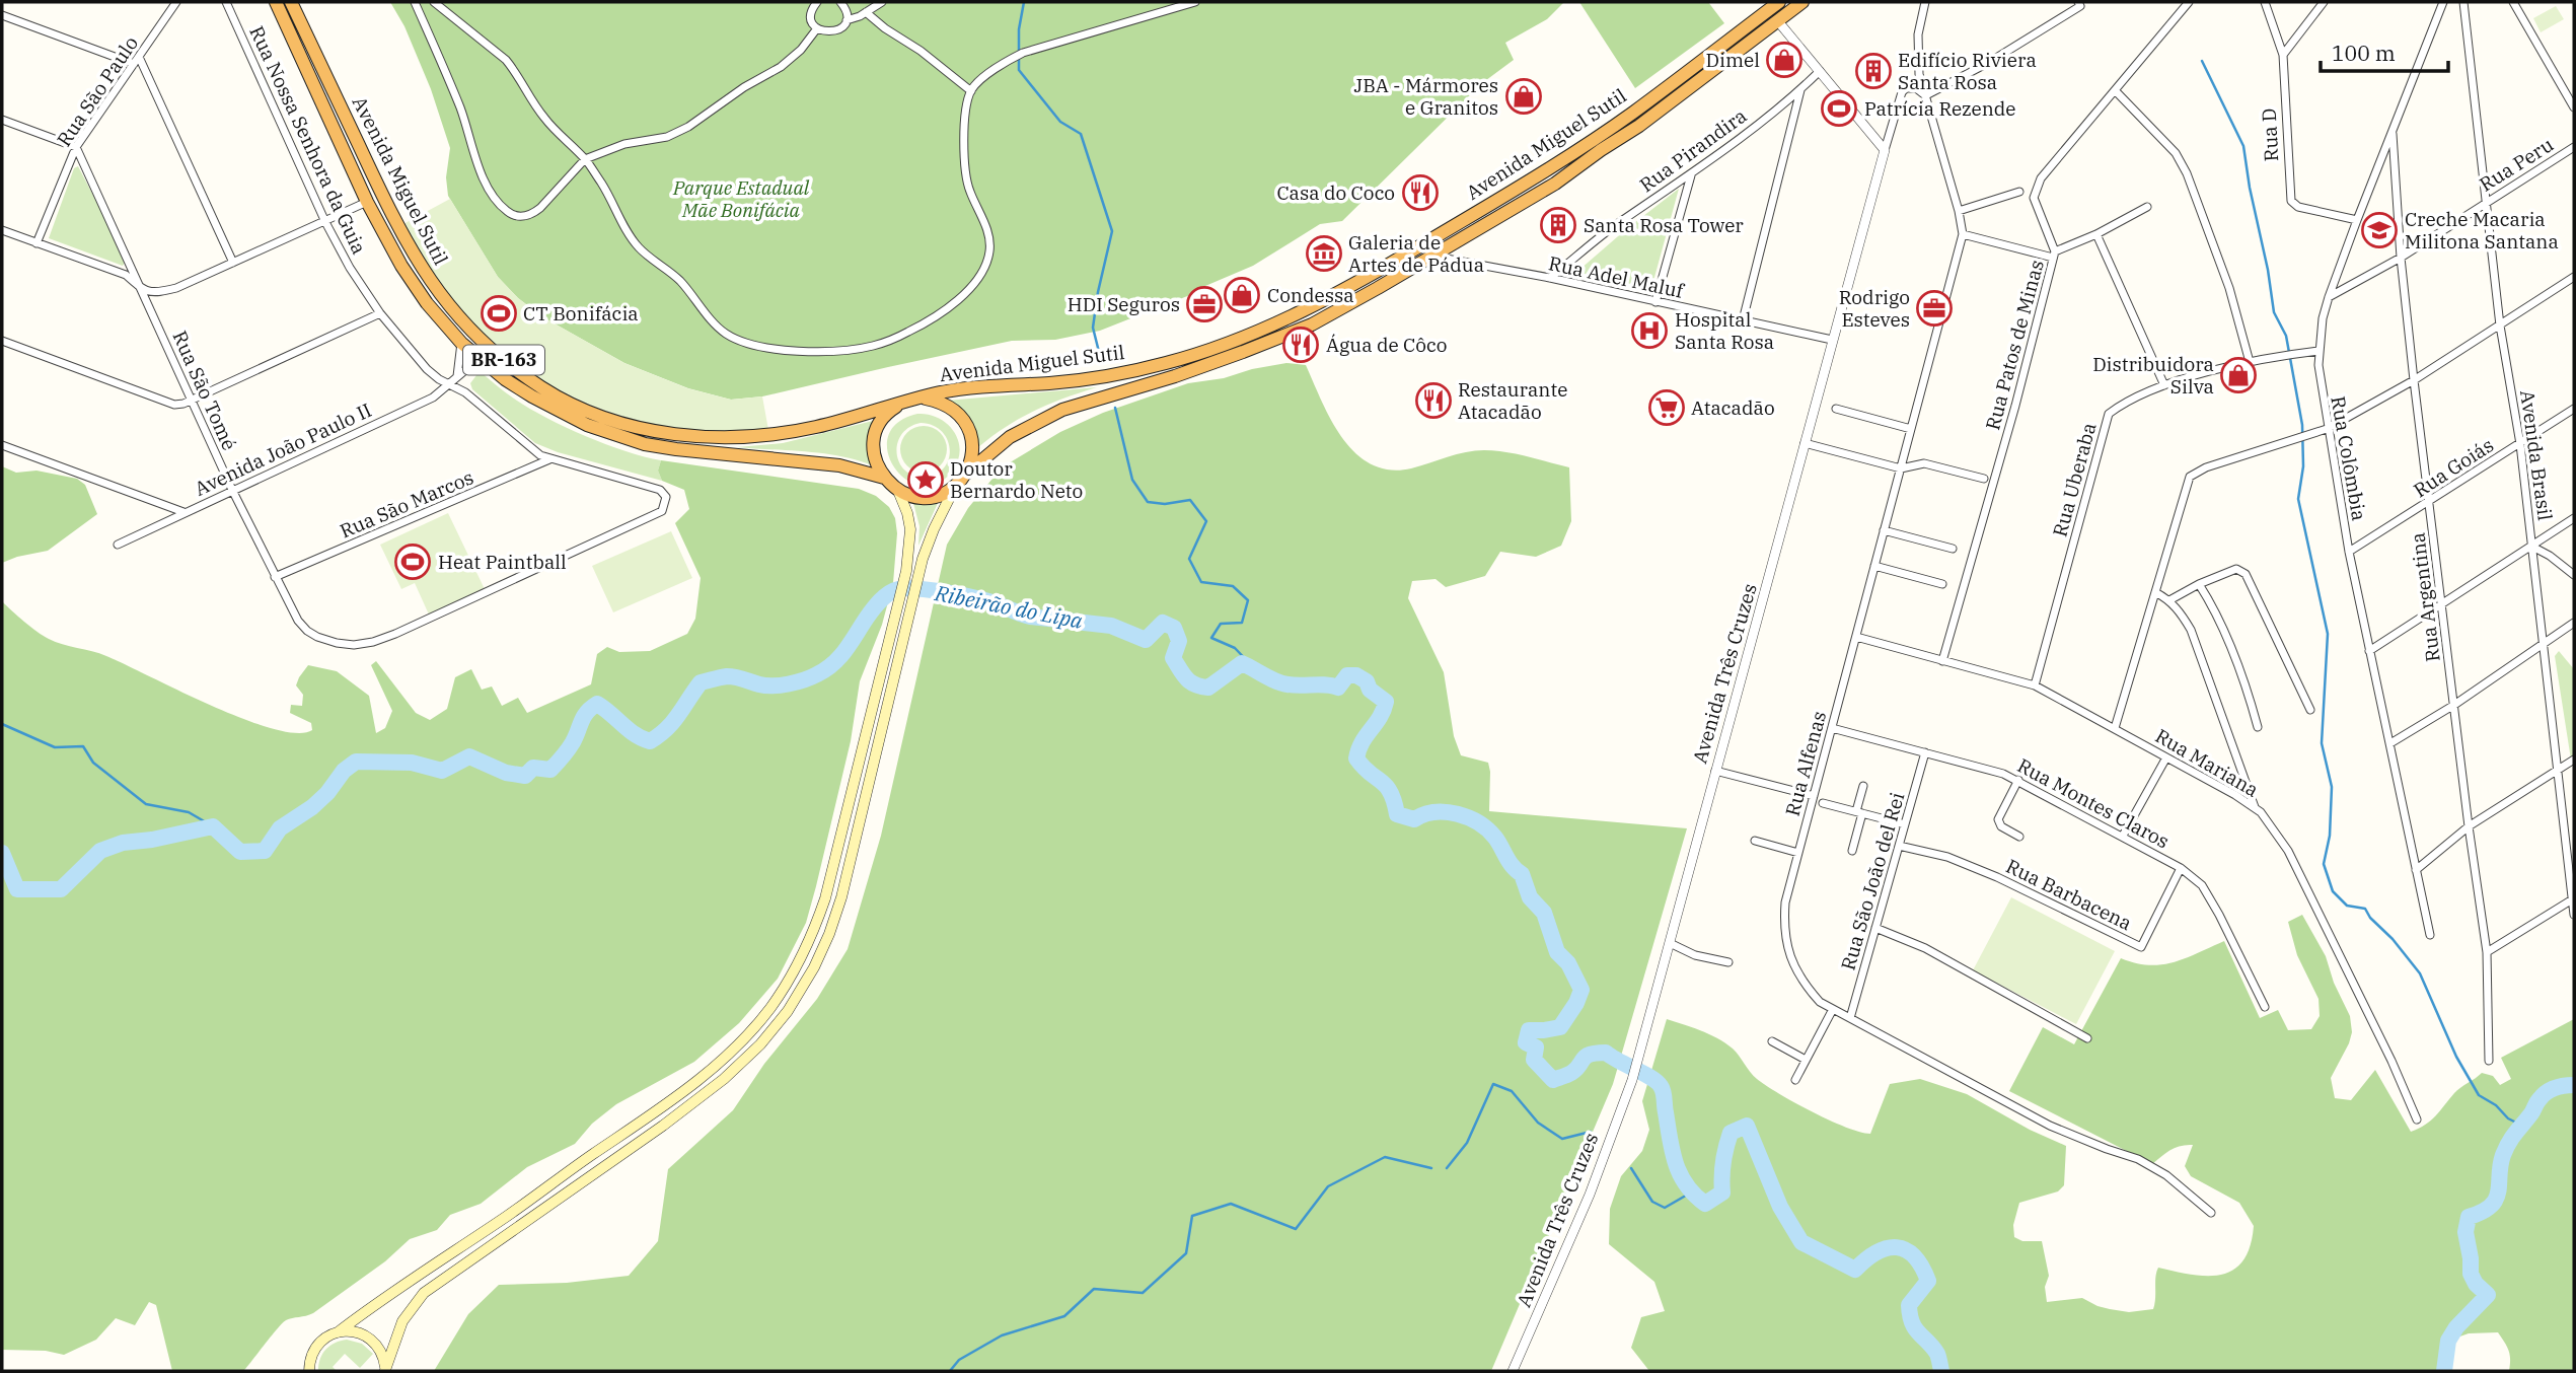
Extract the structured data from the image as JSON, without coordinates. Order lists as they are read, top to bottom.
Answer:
{
  "streets": {
    "highway": ["Avenida Miguel Sutil", "BR-163"],
    "street": [
      "Rua São Paulo",
      "Rua D",
      "Rua Nossa Senhora da Guia",
      "Rua Pirandira",
      "Rua Peru",
      "Rua Adel Maluf",
      "Rua Patos de Minas",
      "Rua São Tomé",
      "Avenida João Paulo II",
      "Avenida Brasil",
      "Rua Colômbia",
      "Rua Goiás",
      "Rua Uberaba",
      "Rua São Marcos",
      "Rua Argentina",
      "Avenida Três Cruzes",
      "Rua Mariana",
      "Rua Alfenas",
      "Rua Montes Claros",
      "Rua São João del Rei",
      "Rua Barbacena"
    ]
  },
  "crossings": [
    ["Rua São Paulo", "Rua São Tomé"],
    ["Rua D", "Rua Colômbia"],
    ["Rua Nossa Senhora da Guia", "Rua São Tomé"],
    ["Rua Nossa Senhora da Guia", "Avenida João Paulo II"],
    ["Rua Nossa Senhora da Guia", "Rua São Marcos"],
    ["Avenida Miguel Sutil", "Rua Adel Maluf"],
    ["Avenida Miguel Sutil", "BR-163"],
    ["Avenida Miguel Sutil", "Avenida João Paulo II"],
    ["Rua Pirandira", "Rua Adel Maluf"],
    ["Rua Peru", "Avenida Brasil"],
    ["Rua Peru", "Rua Colômbia"],
    ["Rua Peru", "Rua Argentina"],
    ["Rua Adel Maluf", "Avenida Três Cruzes"],
    ["Rua Patos de Minas", "Rua Mariana"],
    ["Rua São Tomé", "Avenida João Paulo II"],
    ["Rua São Tomé", "Rua São Marcos"],
    ["Avenida Brasil", "Rua Goiás"],
    ["Rua Colômbia", "Rua Goiás"],
    ["Rua Colômbia", "Rua Uberaba"],
    ["Rua Colômbia", "Rua Argentina"],
    ["Rua Goiás", "Rua Argentina"],
    ["Rua Uberaba", "Rua Mariana"],
    ["Avenida Três Cruzes", "Rua Alfenas"],
    ["Rua Mariana", "Rua Alfenas"],
    ["Rua Alfenas", "Rua Montes Claros"],
    ["Rua Alfenas", "Rua São João del Rei"],
    ["Rua Montes Claros", "Rua São João del Rei"],
    ["Rua Montes Claros", "Rua Barbacena"],
    ["Rua São João del Rei", "Rua Barbacena"]
  ],
  "water": ["Ribeirão do Lipa"],
  "parks": ["Parque Estadual Mãe Bonifácia"],
  "places": {
    "shop": [
      "Dimel",
      "JBA - Mármores e Granitos",
      "Condessa",
      "Distribuidora Silva"
    ],
    "building": ["Edifício Riviera Santa Rosa", "Santa Rosa Tower"],
    "sports": ["Patrícia Rezende", "CT Bonifácia", "Heat Paintball"],
    "restaurant": ["Casa do Coco", "Água de Côco", "Restaurante Atacadão"],
    "school or university": ["Creche Macaria Militona Santana"],
    "museum": ["Galeria de Artes de Pádua"],
    "office": ["HDI Seguros", "Rodrigo Esteves"],
    "hospital": ["Hospital Santa Rosa"],
    "supermarket": ["Atacadão"],
    "place": ["Doutor Bernardo Neto"]
  },
  "scale_bar": "100 m"
}
